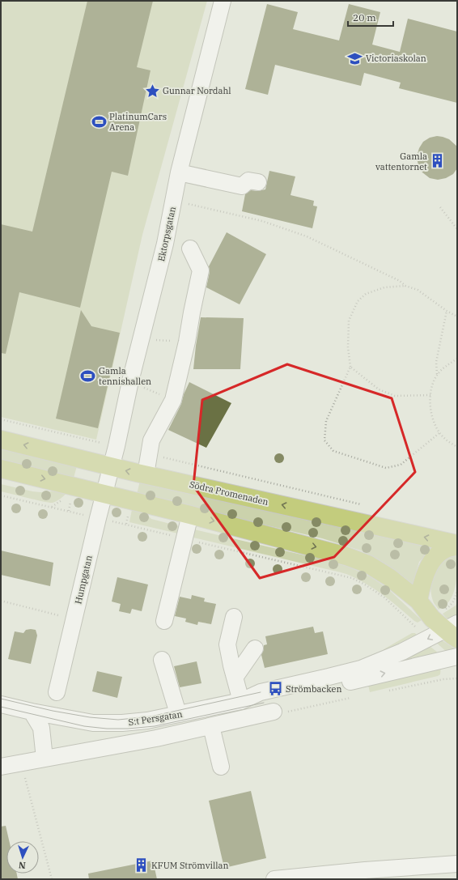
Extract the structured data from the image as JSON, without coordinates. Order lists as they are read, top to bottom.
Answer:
{
  "streets": {
    "main road": ["Södra Promenaden"],
    "street": ["Ektorpsgatan", "Humpgatan", "S:t Persgatan"]
  },
  "crossings": [
    ["Ektorpsgatan", "Södra Promenaden"],
    ["Ektorpsgatan", "Humpgatan"],
    ["Södra Promenaden", "Humpgatan"]
  ],
  "places": {
    "school or university": ["Victoriaskolan"],
    "place": ["Gunnar Nordahl"],
    "sports": ["PlatinumCars Arena", "Gamla tennishallen"],
    "building": ["Gamla vattentornet", "KFUM Strömvillan"],
    "bus stop": ["Strömbacken"]
  },
  "scale_bar": "20 m",
  "north": "bottom"
}
